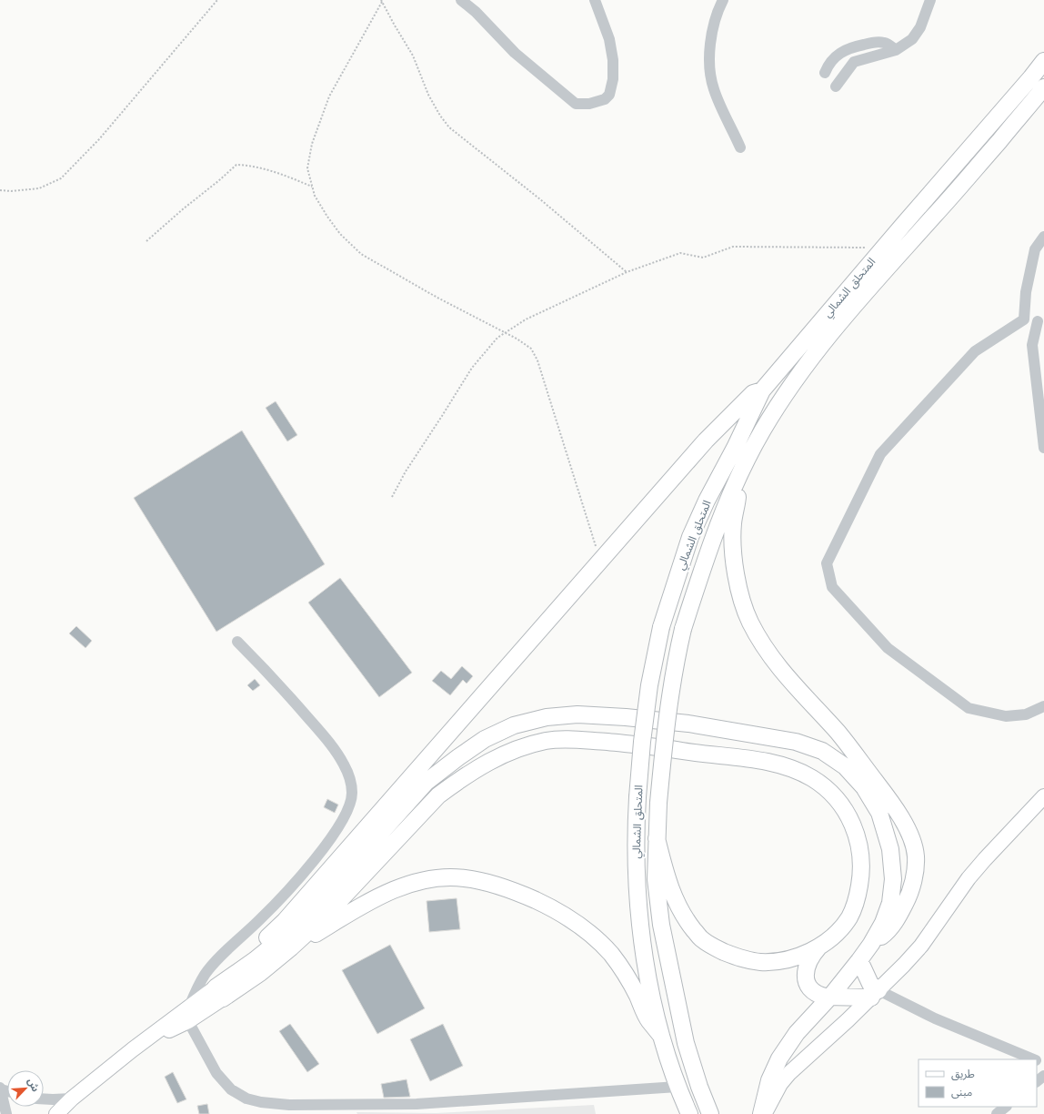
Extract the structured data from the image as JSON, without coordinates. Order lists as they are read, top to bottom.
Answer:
{
  "streets": {
    "highway": ["المتحلق الشمالي"]
  },
  "legend": ["طريق", "مبنى"],
  "north": "top right"
}
